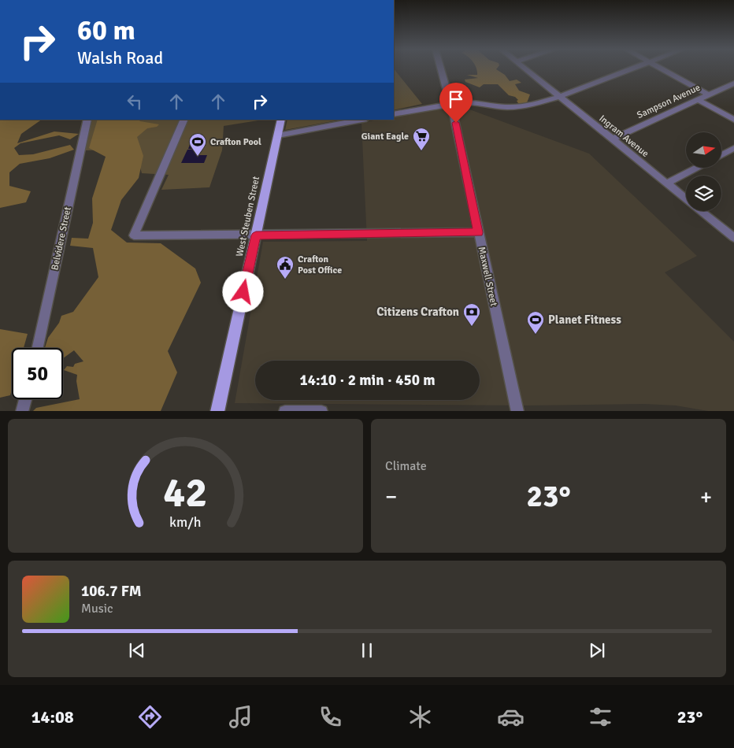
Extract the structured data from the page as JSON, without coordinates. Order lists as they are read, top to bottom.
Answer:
{
  "streets": {
    "main road": ["West Steuben Street"],
    "street": [
      "Sampson Avenue",
      "Ingram Avenue",
      "Belvidere Street",
      "Maxwell Street"
    ]
  },
  "crossings": [
    ["Sampson Avenue", "Ingram Avenue"]
  ],
  "places": {
    "supermarket": ["Giant Eagle"],
    "sports": ["Crafton Pool", "Planet Fitness"],
    "public building": ["Crafton Post Office"],
    "bank": ["Citizens Crafton"]
  },
  "north": "right",
  "page": {
    "turn": ["60 m", "Walsh Road"],
    "limit": "50",
    "trip": "14:10 · 2 min · 450 m",
    "tile": "Climate",
    "heat": ["−", "23°", "+"],
    "song": ["106.7 FM", "Music"],
    "tabs": ["14:08", "23°"],
    "gauge": ["42", "km/h"]
  }
}
